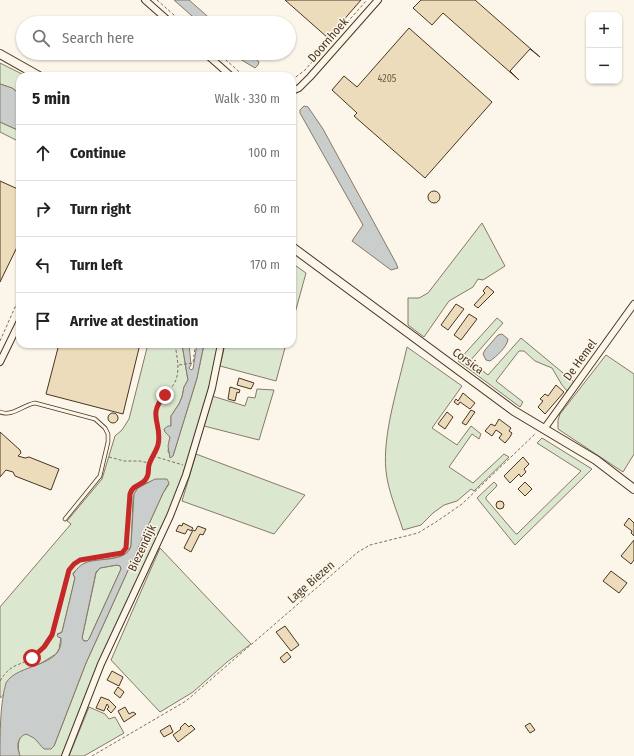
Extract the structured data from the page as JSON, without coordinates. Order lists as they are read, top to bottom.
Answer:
{
  "streets": {
    "street": [
      "Doornhoek",
      "De Hemel",
      "Corsica",
      "Biezendijk"
    ],
    "path": ["Lage Biezen"]
  },
  "crossings": [
    ["De Hemel", "Corsica"],
    ["De Hemel", "Lage Biezen"],
    ["Corsica", "Lage Biezen"]
  ],
  "house_numbers": ["4205"],
  "page": {
    "map_buttons": ["+", "−"],
    "search": "Search here",
    "heading": ["5 min", "Walk · 330 m"],
    "list": [
      ["Continue", "100 m"],
      ["Turn right", "60 m"],
      ["Turn left", "170 m"],
      "Arrive at destination"
    ]
  }
}
